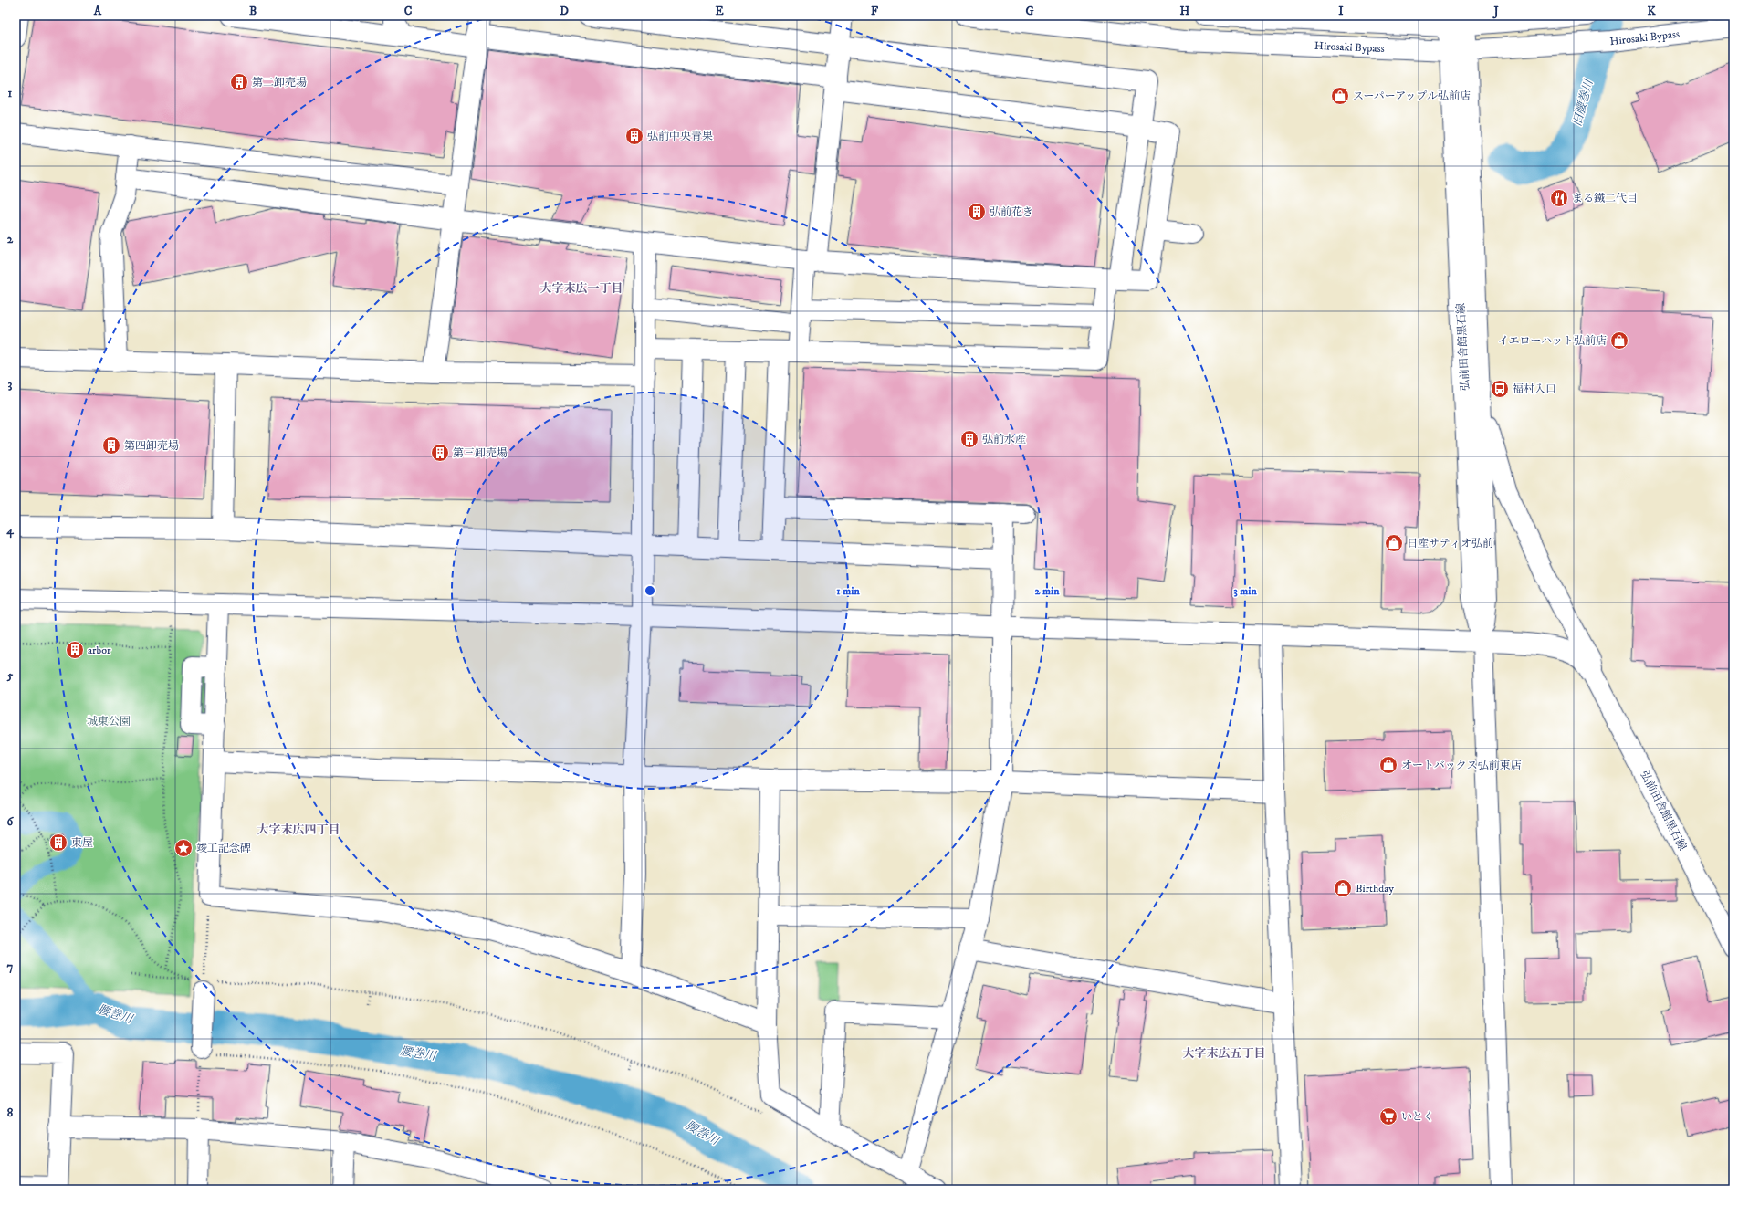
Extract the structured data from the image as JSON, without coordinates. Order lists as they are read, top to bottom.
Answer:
{
  "streets": {
    "main road": ["Hirosaki Bypass", "弘前田舎館黒石線"]
  },
  "crossings": [
    ["Hirosaki Bypass", "弘前田舎館黒石線"]
  ],
  "districts": ["大字末広一丁目", "大字末広四丁目", "大字末広五丁目"],
  "water": ["旧腰巻川", "腰巻川"],
  "parks": ["城東公園"],
  "places": {
    "building": [
      "第二卸売場",
      "弘前中央青果",
      "弘前花き",
      "弘前水産",
      "第四卸売場",
      "第三卸売場",
      "arbor",
      "東屋"
    ],
    "shop": [
      "スーパーアップル弘前店",
      "イエローハット弘前店",
      "日産サティオ弘前",
      "オートバックス弘前東店",
      "Birthday"
    ],
    "restaurant": ["まる鐵二代目"],
    "bus stop": ["福村入口"],
    "place": ["竣工記念碑"],
    "supermarket": ["いとく"]
  },
  "grid": {
    "columns": [
      "A",
      "B",
      "C",
      "D",
      "E",
      "F",
      "G",
      "H",
      "I",
      "J",
      "K"
    ],
    "rows": [
      "1",
      "2",
      "3",
      "4",
      "5",
      "6",
      "7",
      "8"
    ]
  },
  "rings": ["1 min", "2 min", "3 min"]
}
